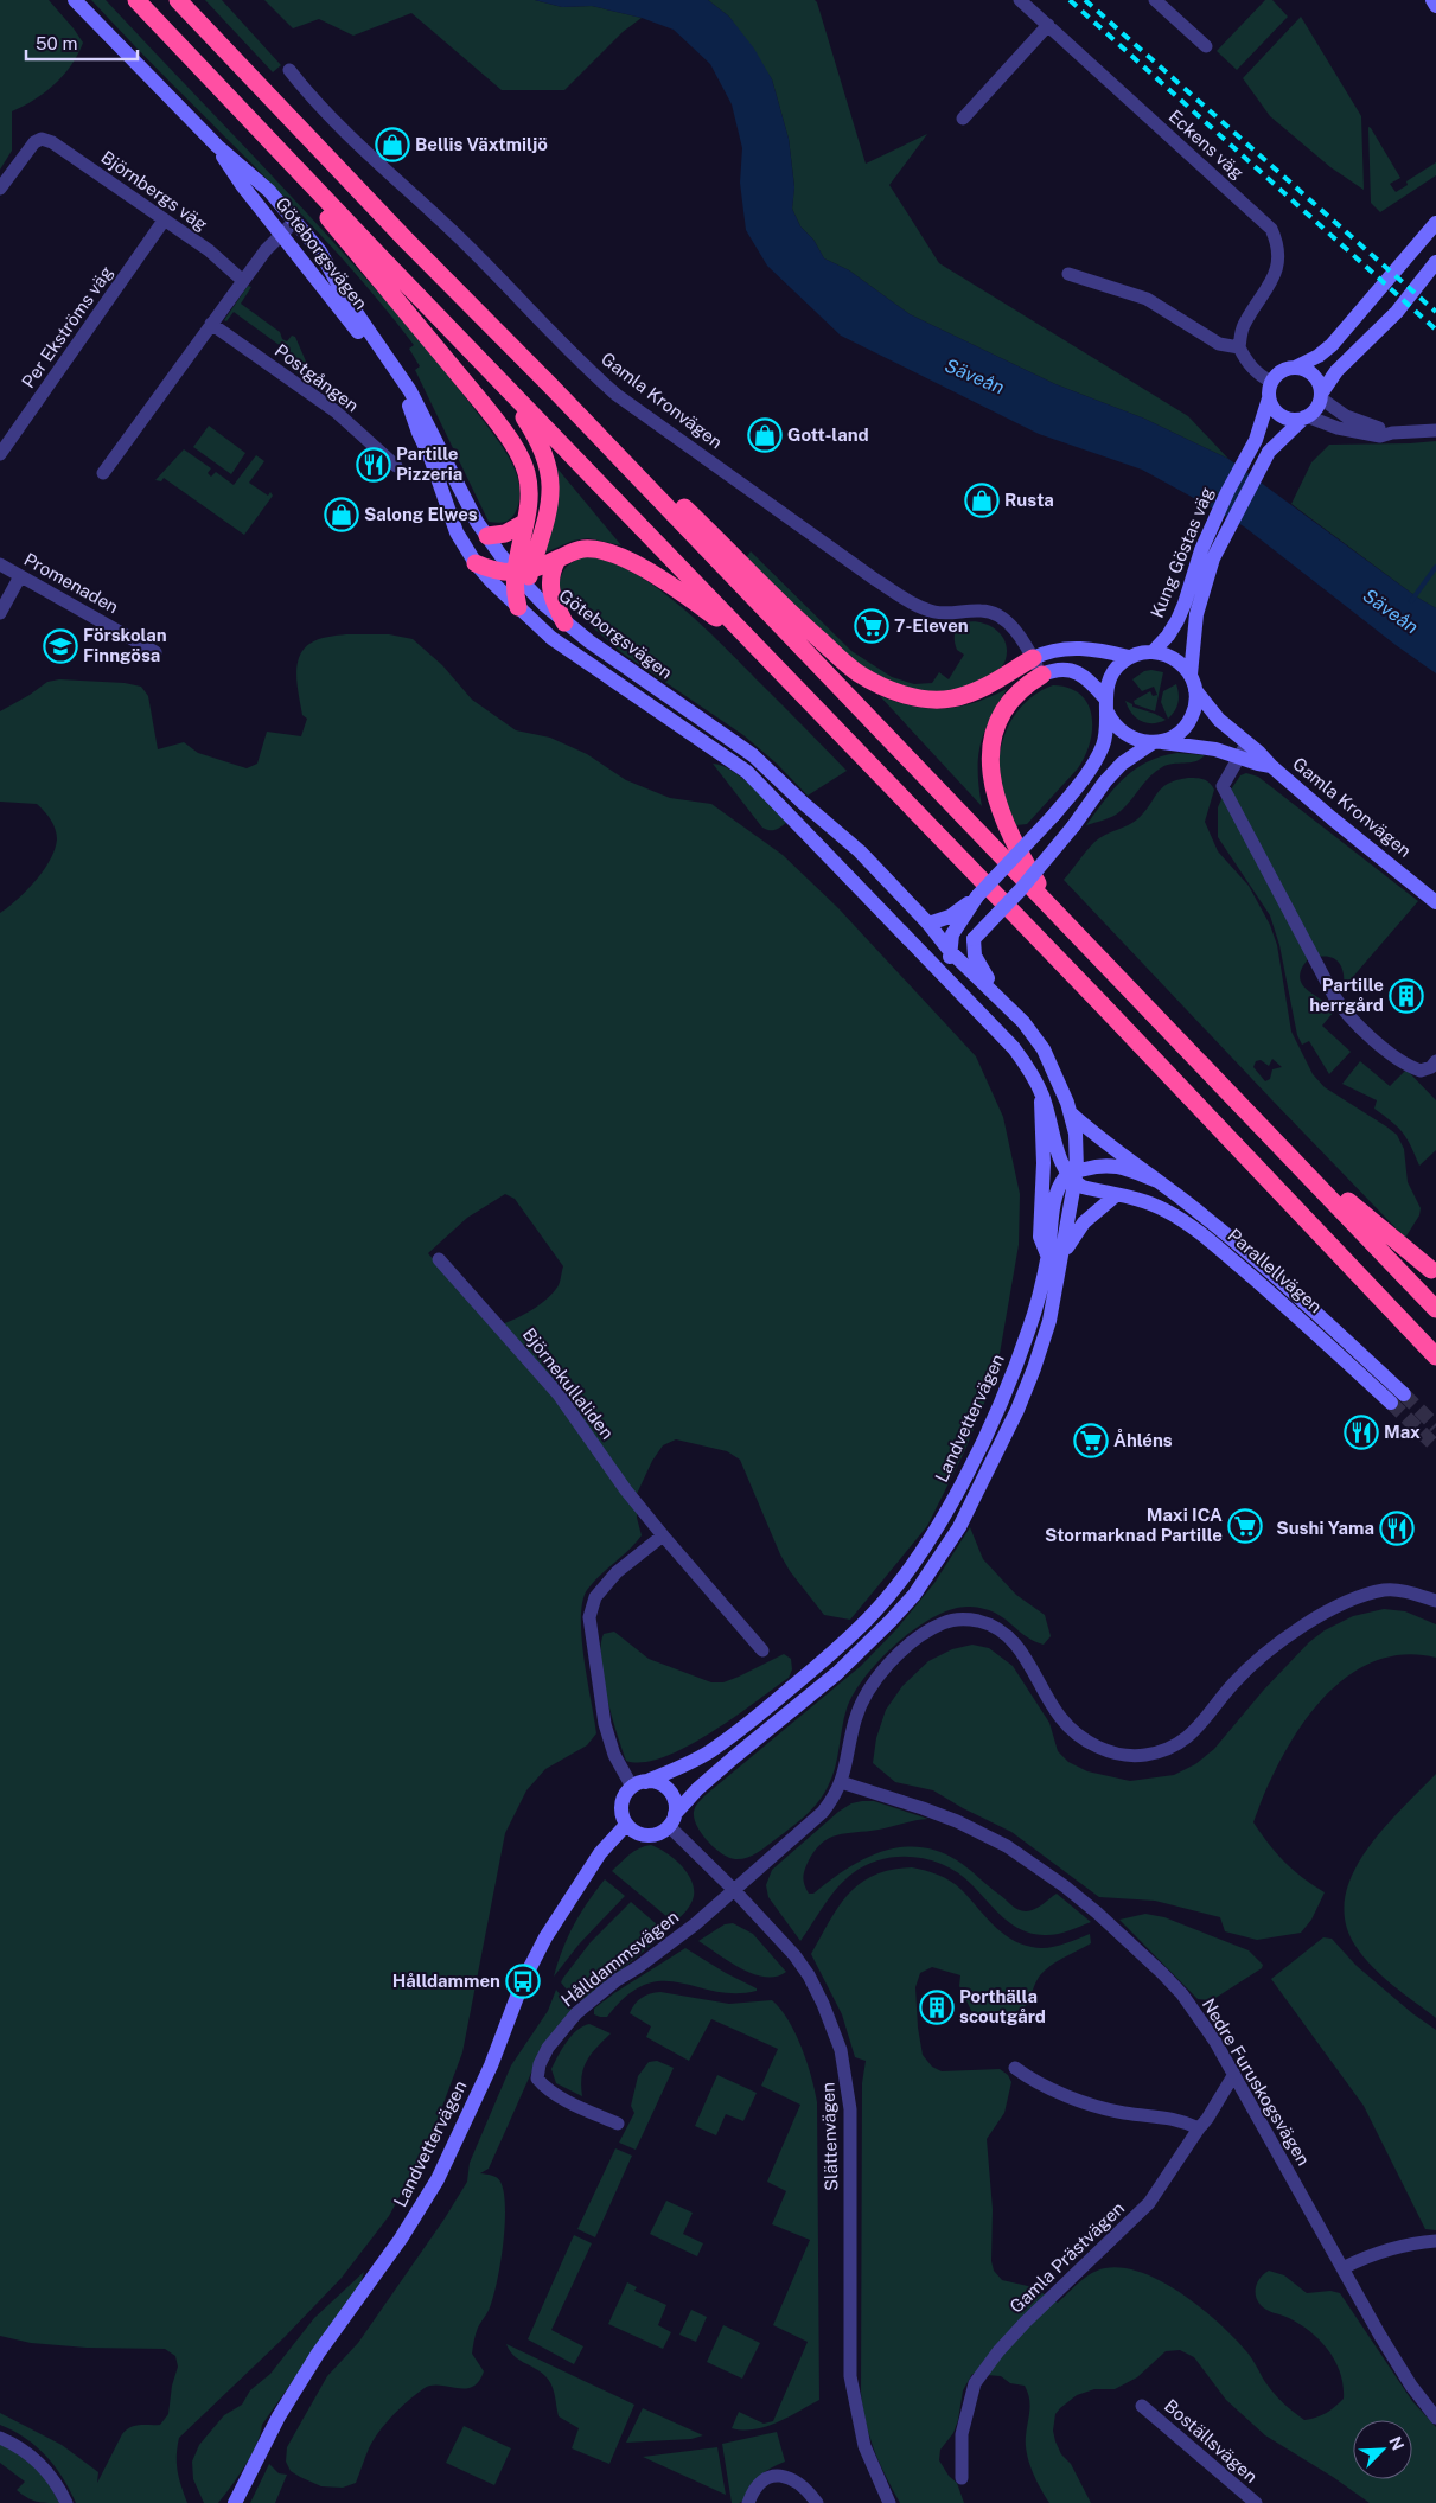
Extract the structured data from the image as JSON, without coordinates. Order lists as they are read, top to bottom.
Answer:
{
  "streets": {
    "street": [
      "Eckens väg",
      "Björnbergs väg",
      "Göteborgsvägen",
      "Per Ekströms väg",
      "Postgången",
      "Gamla Kronvägen",
      "Kung Göstas väg",
      "Promenaden",
      "Parallellvägen",
      "Björnekullaliden",
      "Landvettervägen",
      "Hålldammsvägen",
      "Nedre Furuskogsvägen",
      "Slättenvägen",
      "Gamla Prästvägen",
      "Boställsvägen"
    ]
  },
  "crossings": [
    ["Björnbergs väg", "Per Ekströms väg"],
    ["Göteborgsvägen", "Landvettervägen"],
    ["Gamla Kronvägen", "Kung Göstas väg"],
    ["Parallellvägen", "Landvettervägen"],
    ["Landvettervägen", "Slättenvägen"],
    ["Hålldammsvägen", "Slättenvägen"],
    ["Nedre Furuskogsvägen", "Gamla Prästvägen"]
  ],
  "water": ["Säveån"],
  "places": {
    "shop": [
      "Bellis Växtmiljö",
      "Gott-land",
      "Rusta",
      "Salong Elwes"
    ],
    "restaurant": ["Partille Pizzeria", "Max", "Sushi Yama"],
    "supermarket": ["7-Eleven", "Åhléns", "Maxi ICA Stormarknad Partille"],
    "school or university": ["Förskolan Finngösa"],
    "building": ["Partille herrgård", "Porthälla scoutgård"],
    "bus stop": ["Hålldammen"]
  },
  "scale_bar": "50 m",
  "north": "top right"
}
